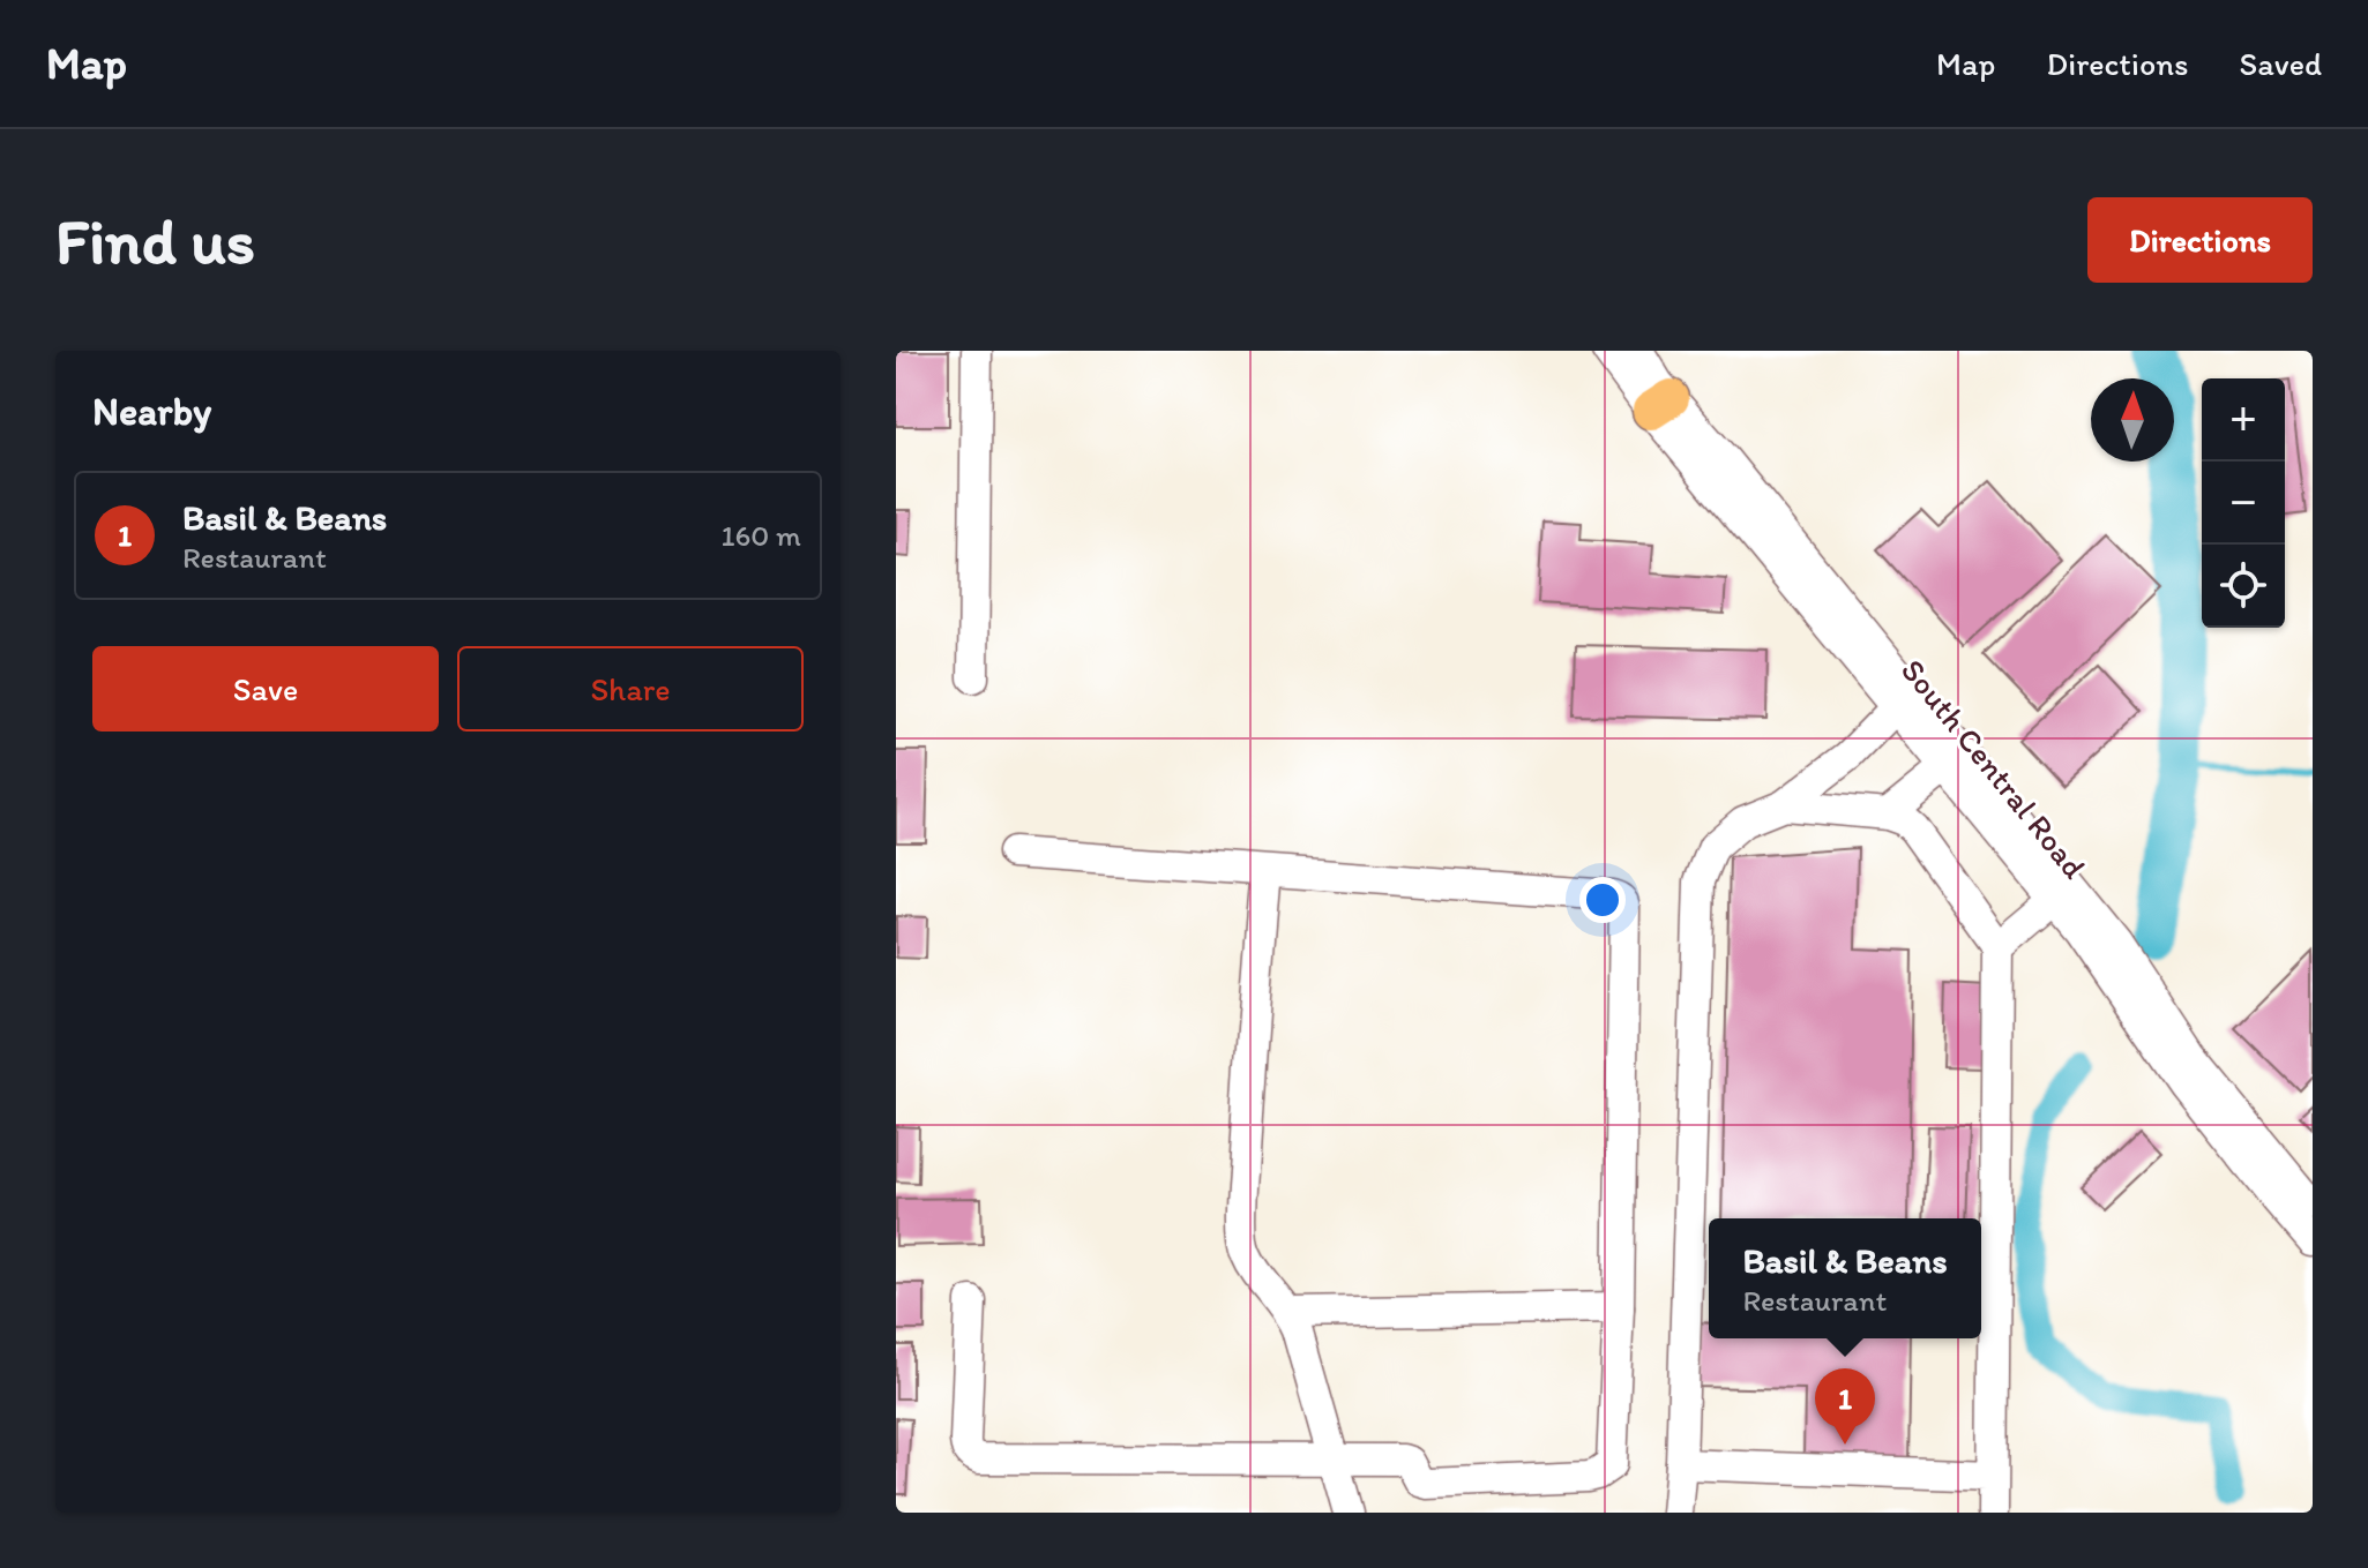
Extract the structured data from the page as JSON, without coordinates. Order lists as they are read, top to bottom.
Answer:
{
  "streets": {
    "street": ["South Central Road"]
  },
  "north": "top",
  "page": {
    "header": "Map",
    "nav": ["Map", "Directions", "Saved"],
    "buttons": [
      "Directions",
      ["Save", "Share"]
    ],
    "title": "Find us",
    "heading": "Nearby",
    "map_buttons": ["+", "−"],
    "list": [
      {
        "mark": "1",
        "name": "Basil & Beans",
        "note": "Restaurant",
        "value": "160 m"
      }
    ],
    "popup": ["Basil & Beans", "Restaurant"],
    "pins": "1"
  }
}
